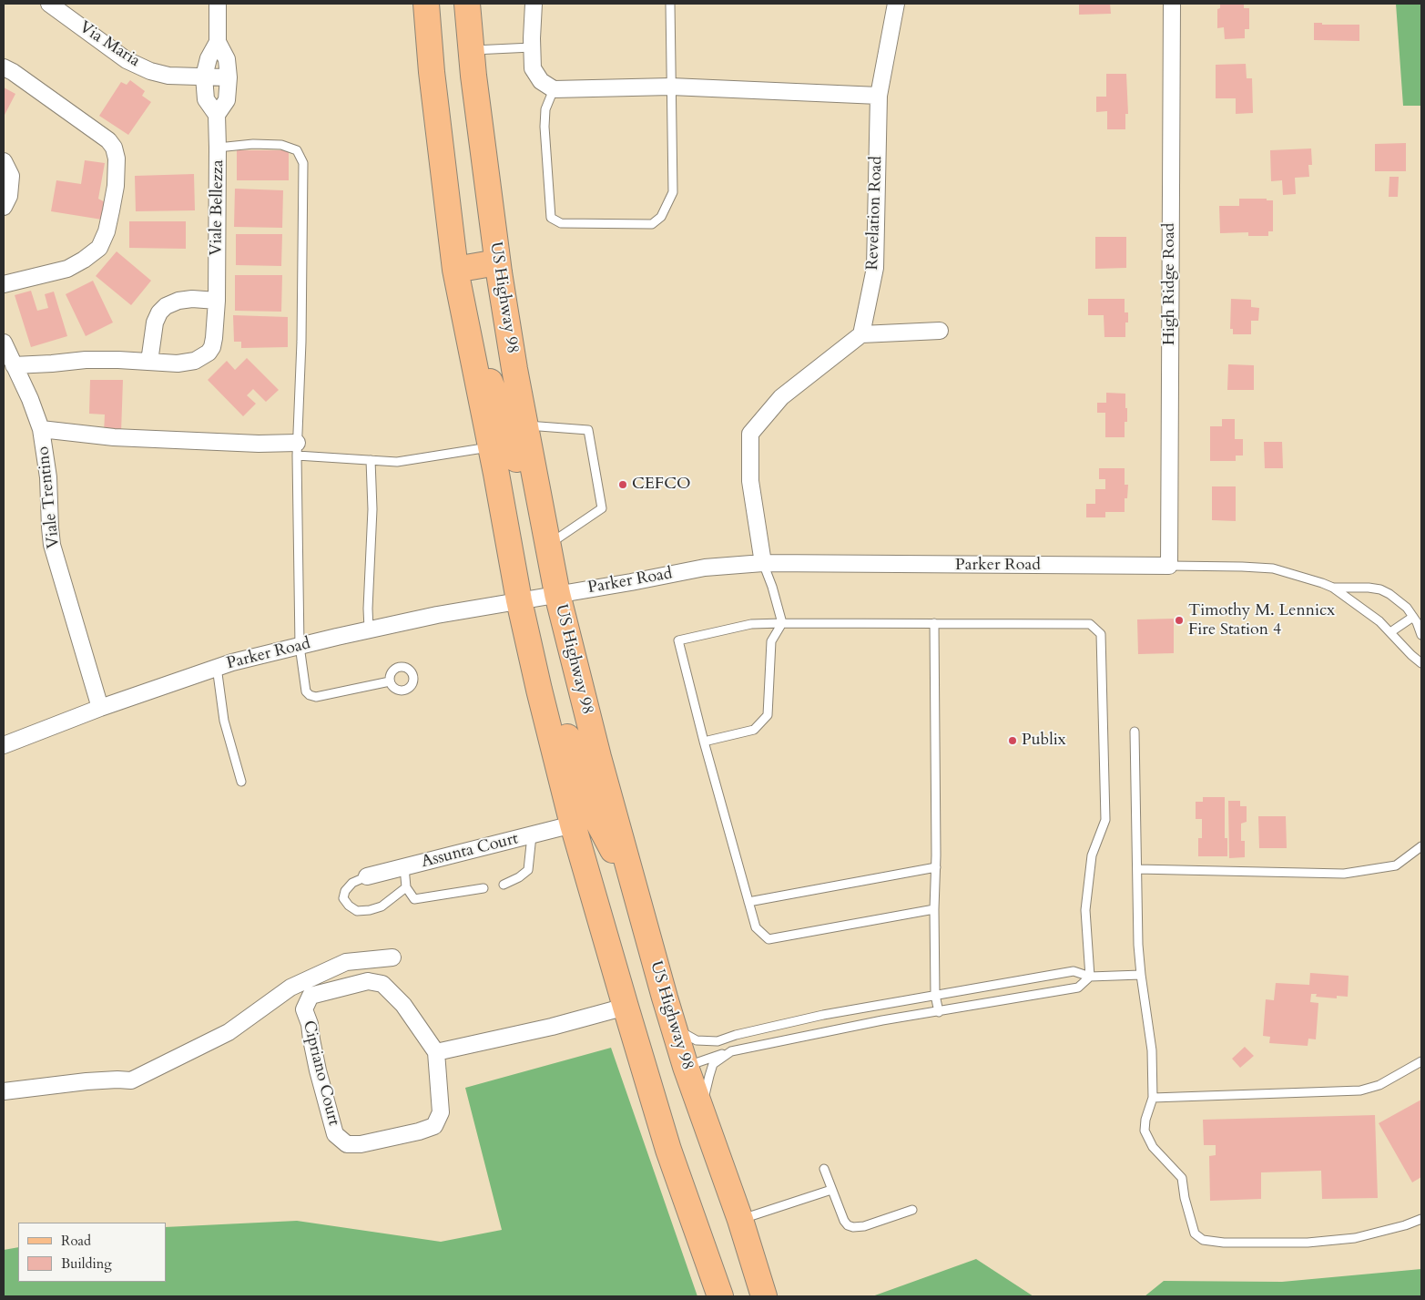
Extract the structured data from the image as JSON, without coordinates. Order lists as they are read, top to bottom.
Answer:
{
  "streets": {
    "main road": ["US Highway 98"],
    "street": [
      "Via Maria",
      "Viale Bellezza",
      "Revelation Road",
      "High Ridge Road",
      "Viale Trentino",
      "Parker Road",
      "Assunta Court",
      "Cipriano Court"
    ]
  },
  "crossings": [
    ["Via Maria", "Viale Bellezza"],
    ["Viale Bellezza", "Viale Trentino"],
    ["High Ridge Road", "Parker Road"],
    ["US Highway 98", "Parker Road"],
    ["Viale Trentino", "Parker Road"]
  ],
  "places": ["CEFCO", "Timothy M. Lennicx Fire Station 4", "Publix"],
  "legend": ["Road", "Building"]
}
